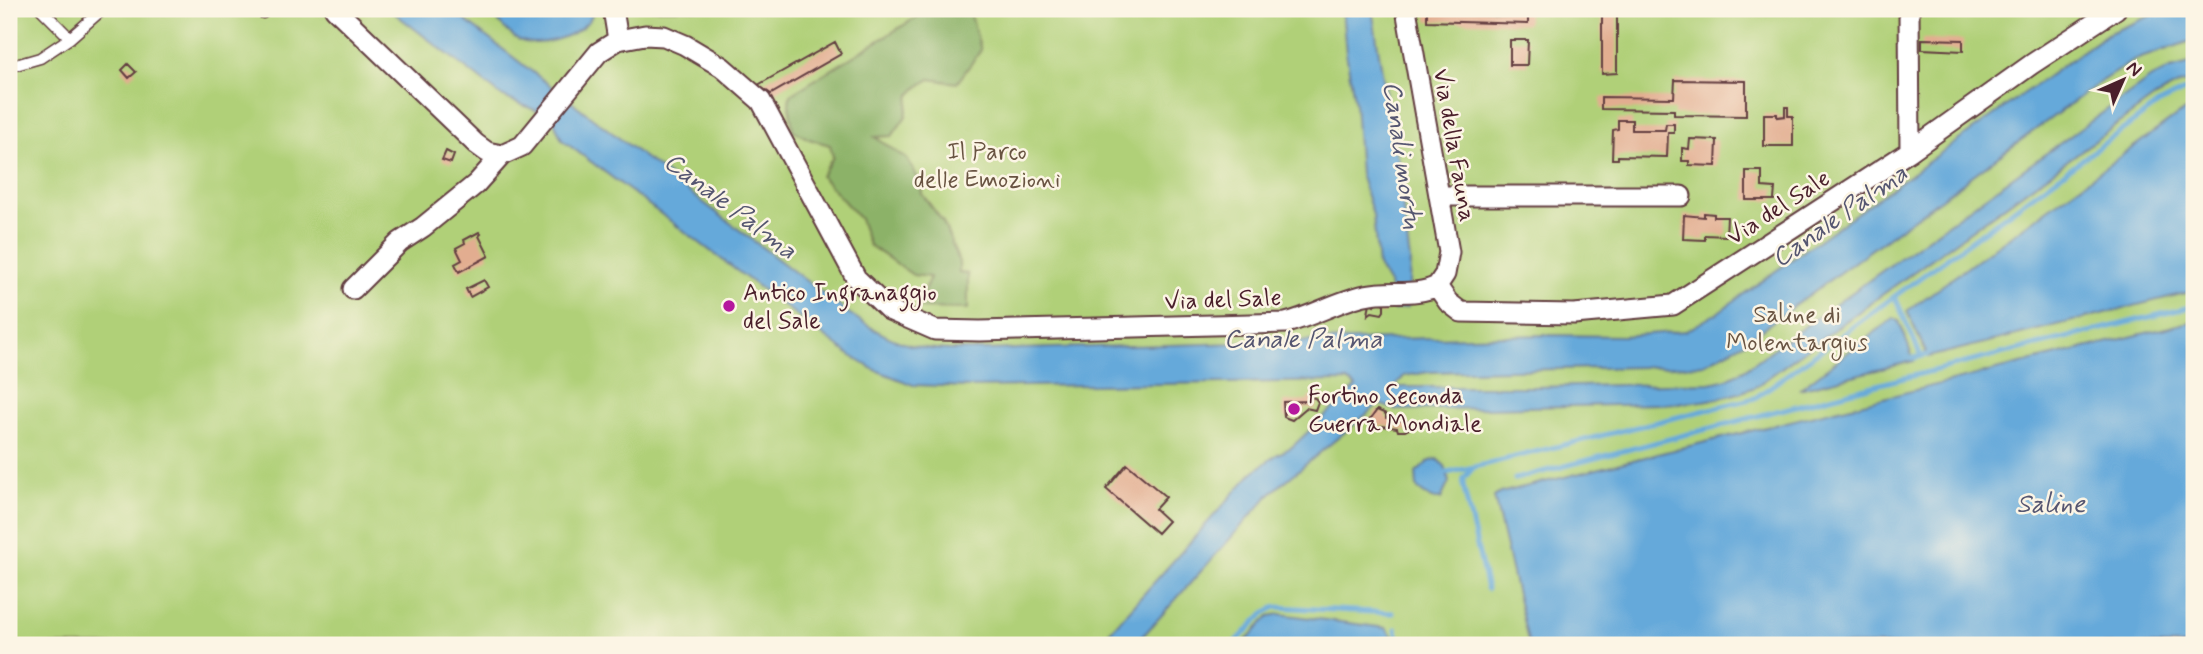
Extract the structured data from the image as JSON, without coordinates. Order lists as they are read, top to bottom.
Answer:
{
  "streets": {
    "street": ["Via della Fauna", "Via del Sale"]
  },
  "crossings": [
    ["Via della Fauna", "Via del Sale"]
  ],
  "water": ["Canali mortu", "Canale Palma", "Saline"],
  "parks": ["Il Parco delle Emozioni", "Saline di Molentargius"],
  "places": ["Antico Ingranaggio del Sale", "Fortino Seconda Guerra Mondiale"],
  "north": "top right"
}
